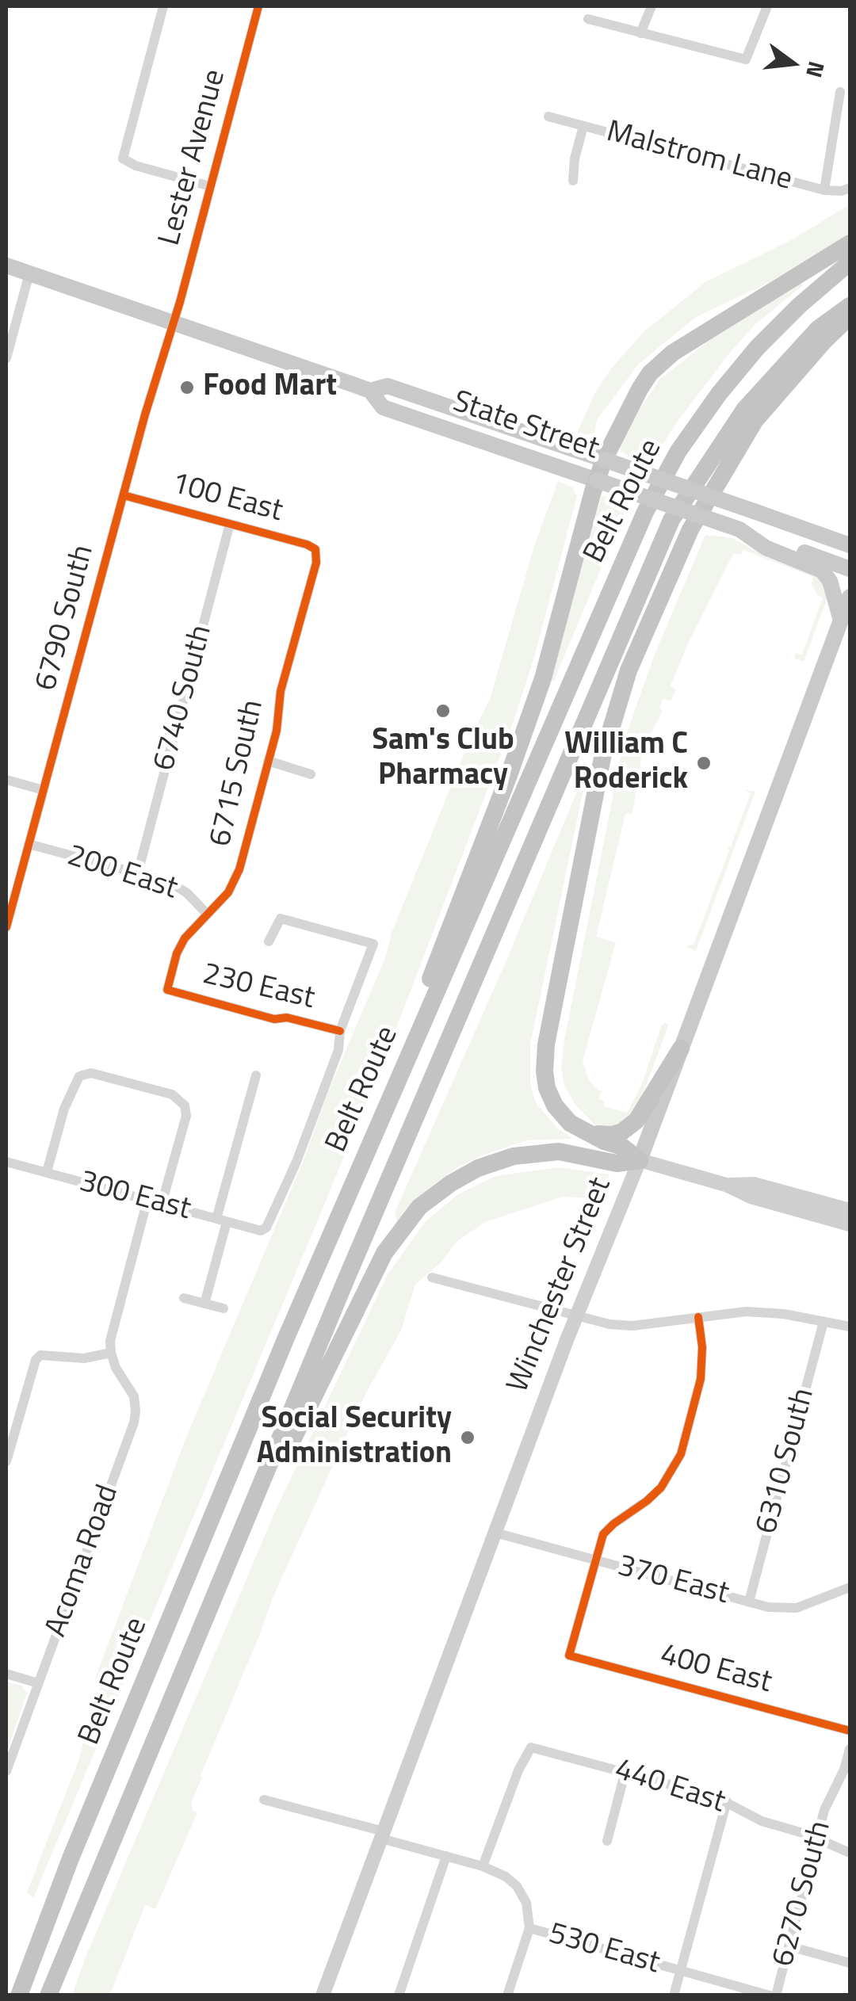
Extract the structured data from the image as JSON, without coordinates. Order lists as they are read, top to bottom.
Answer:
{
  "streets": {
    "highway": ["Belt Route"],
    "main road": ["State Street", "Winchester Street"],
    "street": [
      "Malstrom Lane",
      "Lester Avenue",
      "100 East",
      "6790 South",
      "6740 South",
      "6715 South",
      "200 East",
      "230 East",
      "300 East",
      "6310 South",
      "Acoma Road",
      "370 East",
      "400 East",
      "440 East",
      "6270 South",
      "530 East"
    ]
  },
  "crossings": [
    ["Lester Avenue", "State Street"],
    ["Lester Avenue", "6790 South"],
    ["State Street", "6790 South"],
    ["100 East", "6790 South"],
    ["100 East", "6740 South"],
    ["100 East", "6715 South"],
    ["6790 South", "200 East"],
    ["6740 South", "200 East"],
    ["6715 South", "200 East"],
    ["6715 South", "230 East"],
    ["230 East", "300 East"],
    ["Winchester Street", "370 East"],
    ["6310 South", "370 East"],
    ["370 East", "400 East"],
    ["440 East", "6270 South"]
  ],
  "places": [
    "Food Mart",
    "Sam's Club Pharmacy",
    "William C Roderick",
    "Social Security Administration"
  ],
  "north": "right"
}
